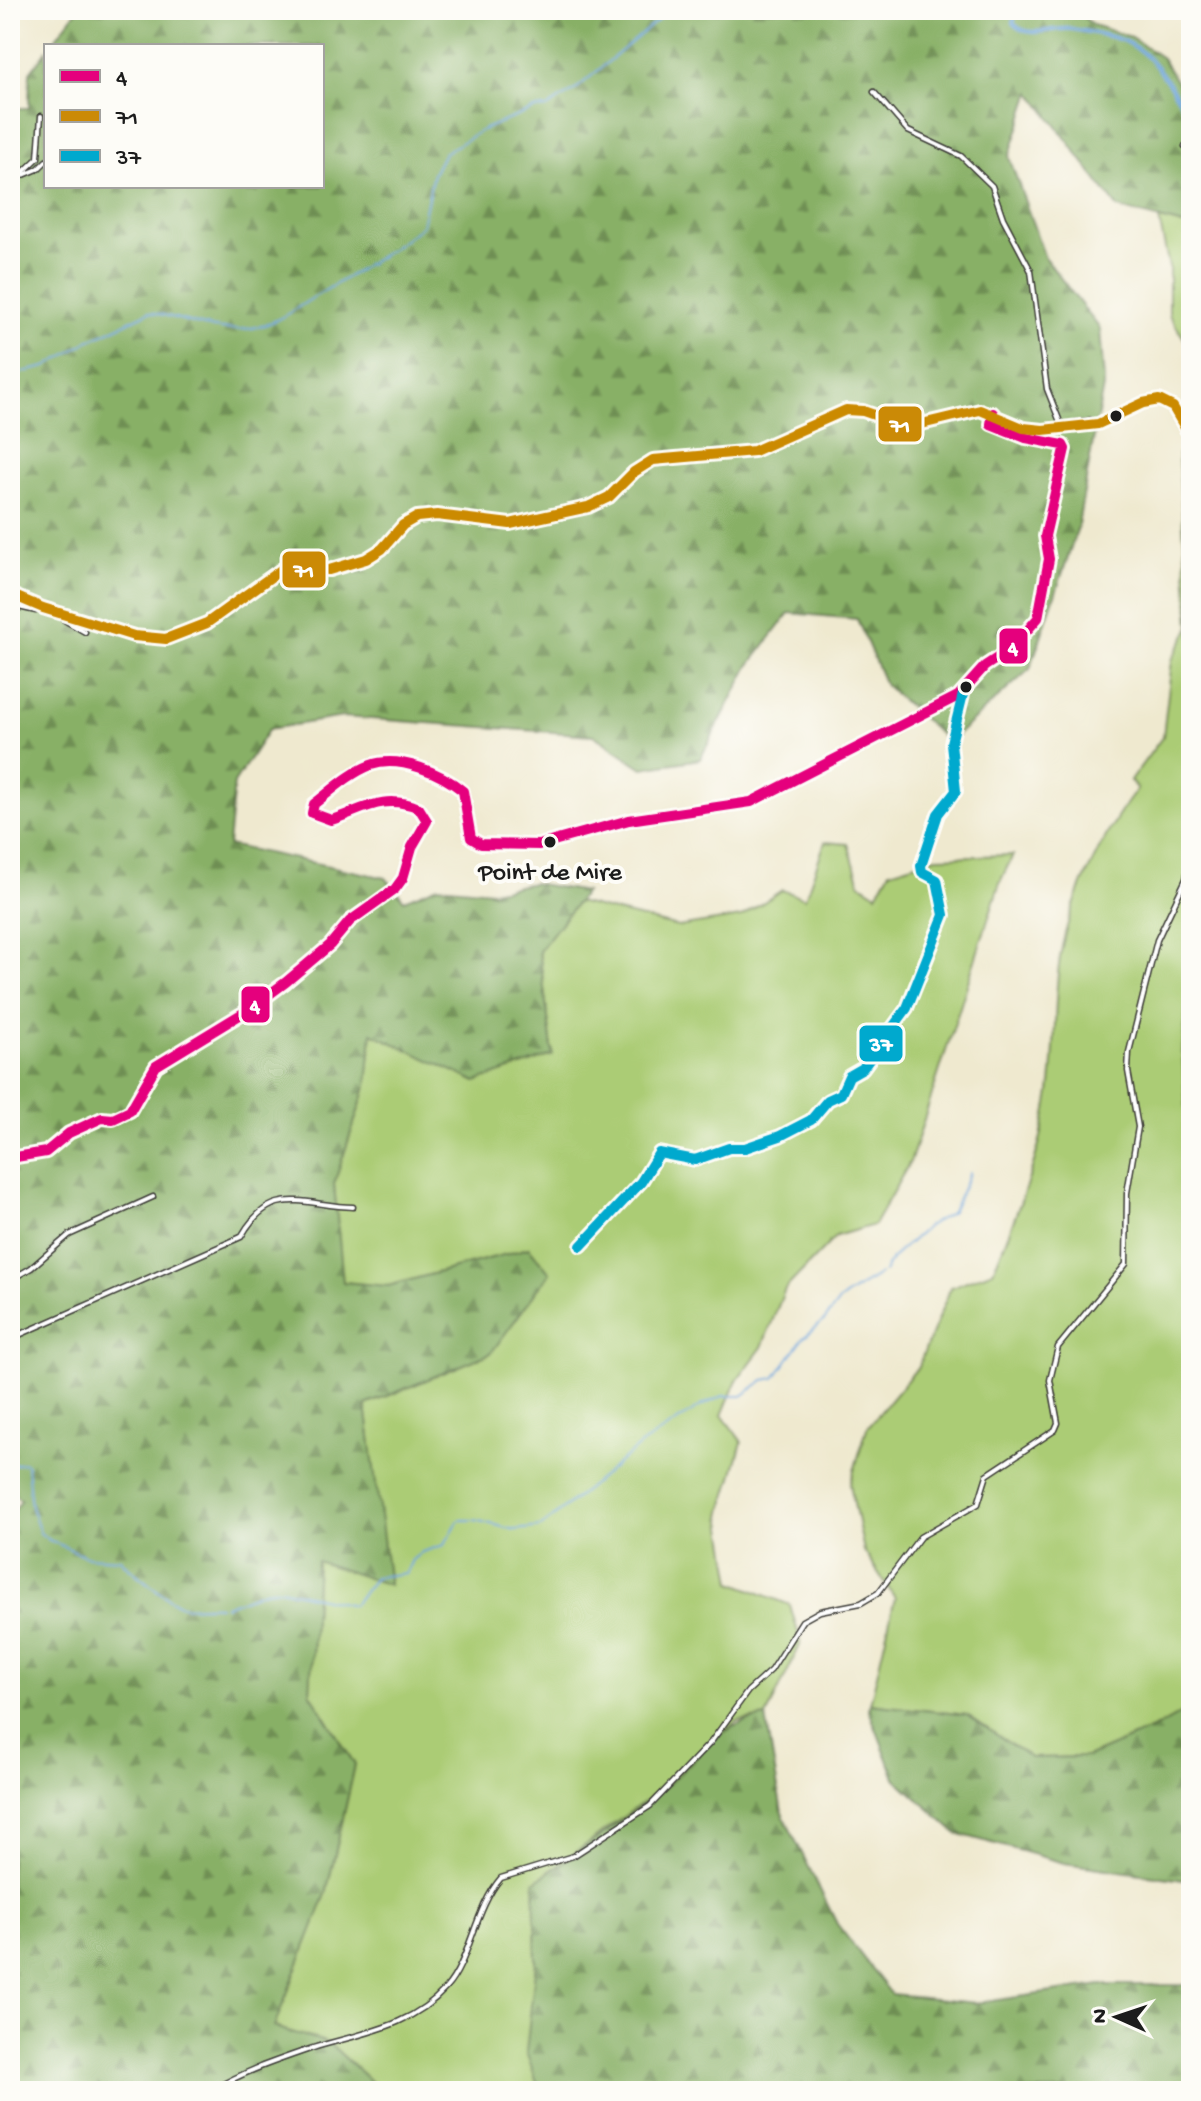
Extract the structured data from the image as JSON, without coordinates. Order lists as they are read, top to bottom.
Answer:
{
  "places": ["Point de Mire"],
  "lines": ["transit line 71", "transit line 4", "transit line 37"],
  "legend": ["4", "71", "37"],
  "north": "left"
}
